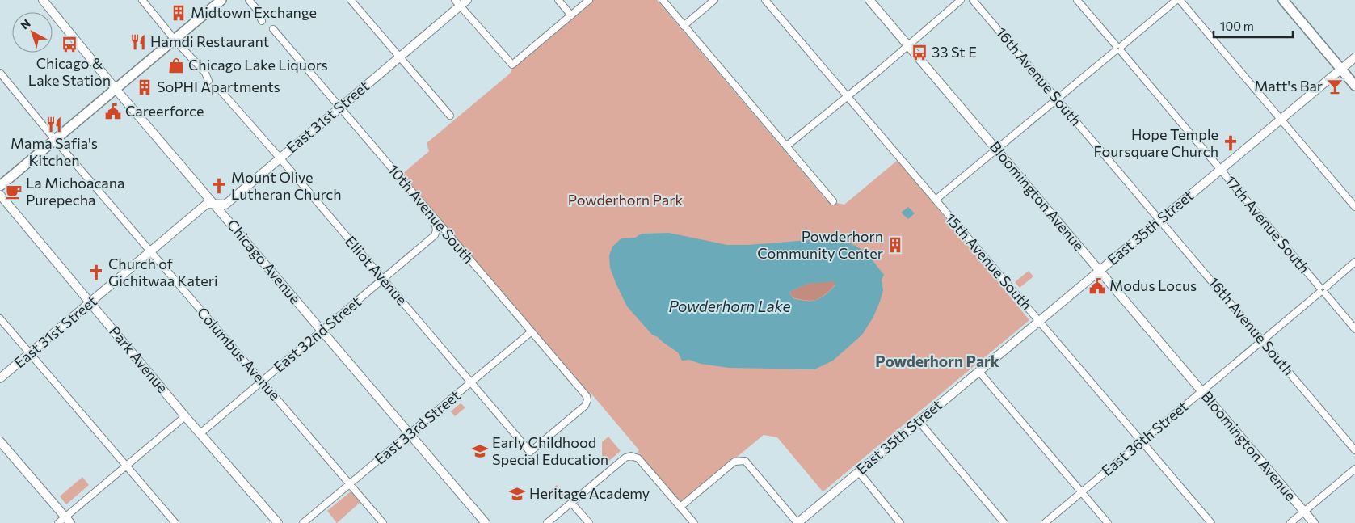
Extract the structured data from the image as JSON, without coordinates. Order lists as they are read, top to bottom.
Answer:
{
  "streets": {
    "street": [
      "16th Avenue South",
      "East 31st Street",
      "Bloomington Avenue",
      "10th Avenue South",
      "17th Avenue South",
      "East 35th Street",
      "Chicago Avenue",
      "15th Avenue South",
      "Elliot Avenue",
      "East 32nd Street",
      "Columbus Avenue",
      "Park Avenue",
      "East 33rd Street",
      "East 36th Street"
    ]
  },
  "crossings": [
    ["16th Avenue South", "East 35th Street"],
    ["16th Avenue South", "East 36th Street"],
    ["East 31st Street", "10th Avenue South"],
    ["East 31st Street", "Chicago Avenue"],
    ["East 31st Street", "Elliot Avenue"],
    ["East 31st Street", "Columbus Avenue"],
    ["East 31st Street", "Park Avenue"],
    ["Bloomington Avenue", "East 35th Street"],
    ["Bloomington Avenue", "East 36th Street"],
    ["10th Avenue South", "Elliot Avenue"],
    ["10th Avenue South", "East 33rd Street"],
    ["17th Avenue South", "East 35th Street"],
    ["17th Avenue South", "East 36th Street"],
    ["East 35th Street", "15th Avenue South"],
    ["Chicago Avenue", "East 32nd Street"],
    ["Chicago Avenue", "East 33rd Street"],
    ["15th Avenue South", "East 36th Street"],
    ["Elliot Avenue", "East 32nd Street"],
    ["Elliot Avenue", "East 33rd Street"],
    ["East 32nd Street", "Columbus Avenue"],
    ["East 32nd Street", "Park Avenue"],
    ["Columbus Avenue", "East 33rd Street"]
  ],
  "districts": ["Powderhorn Park"],
  "water": ["Powderhorn Lake"],
  "parks": ["Powderhorn Park"],
  "places": {
    "building": ["Midtown Exchange", "SoPHI Apartments", "Powderhorn Community Center"],
    "restaurant": ["Hamdi Restaurant", "Mama Safia's Kitchen"],
    "bus stop": ["Chicago & Lake Station", "33 St E"],
    "shop": ["Chicago Lake Liquors"],
    "bar": ["Matt's Bar"],
    "public building": ["Careerforce", "Modus Locus"],
    "church": ["Hope Temple Foursquare Church", "Mount Olive Lutheran Church", "Church of Gichitwaa Kateri"],
    "cafe": ["La Michoacana Purepecha"],
    "school or university": ["Early Childhood Special Education", "Heritage Academy"]
  },
  "scale_bar": "100 m",
  "north": "top left"
}
